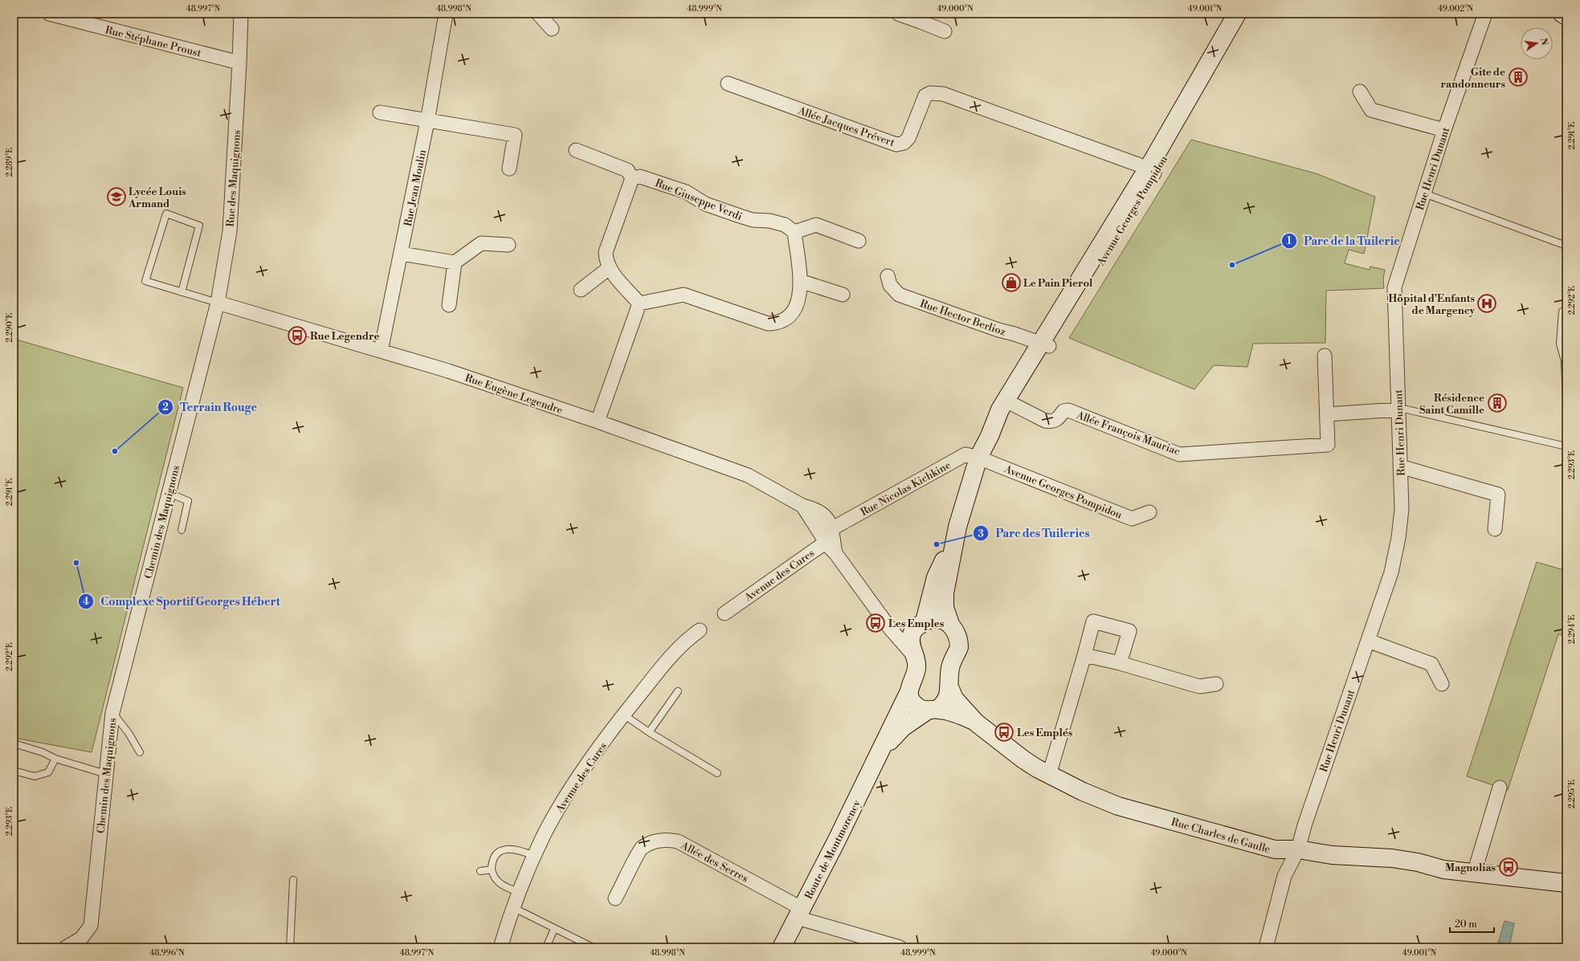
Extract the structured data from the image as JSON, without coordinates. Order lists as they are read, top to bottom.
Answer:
{
  "streets": {
    "main road": ["Avenue Georges Pompidou", "Rue Charles de Gaulle", "Route de Montmorency"],
    "street": [
      "Rue Stéphane Proust",
      "Allée Jacques Prévert",
      "Rue Henri Dunant",
      "Rue des Maquignons",
      "Rue Jean Moulin",
      "Rue Giuseppe Verdi",
      "Rue Hector Berlioz",
      "Rue Eugène Legendre",
      "Allée François Mauriac",
      "Rue Nicolas Kichkine",
      "Chemin des Maquignons",
      "Avenue des Cures",
      "Allée des Serres"
    ]
  },
  "crossings": [
    ["Rue Stéphane Proust", "Rue des Maquignons"],
    ["Allée Jacques Prévert", "Avenue Georges Pompidou"],
    ["Rue Henri Dunant", "Rue Charles de Gaulle"],
    ["Rue des Maquignons", "Rue Eugène Legendre"],
    ["Rue des Maquignons", "Chemin des Maquignons"],
    ["Rue Jean Moulin", "Rue Eugène Legendre"],
    ["Avenue Georges Pompidou", "Rue Hector Berlioz"],
    ["Avenue Georges Pompidou", "Rue Eugène Legendre"],
    ["Avenue Georges Pompidou", "Allée François Mauriac"],
    ["Avenue Georges Pompidou", "Rue Nicolas Kichkine"],
    ["Avenue Georges Pompidou", "Route de Montmorency"],
    ["Rue Eugène Legendre", "Rue Nicolas Kichkine"],
    ["Rue Eugène Legendre", "Chemin des Maquignons"],
    ["Rue Eugène Legendre", "Avenue des Cures"],
    ["Rue Eugène Legendre", "Route de Montmorency"],
    ["Rue Nicolas Kichkine", "Avenue des Cures"],
    ["Route de Montmorency", "Allée des Serres"]
  ],
  "places": {
    "building": ["Gite de randonneurs", "Résidence Saint Camille"],
    "school or university": ["Lycée Louis Armand"],
    "other": [
      "Parc de la Tuilerie",
      "Terrain Rouge",
      "Parc des Tuileries",
      "Complexe Sportif Georges Hébert"
    ],
    "shop": ["Le Pain Pierol"],
    "hospital": ["Hôpital d'Enfants de Margency"],
    "bus stop": [
      "Rue Legendre",
      "Les Emples",
      "Les Emplés",
      "Magnolias"
    ]
  },
  "scale_bar": "20 m",
  "north": "right",
  "coordinates": [
    "48.997°N",
    "48.998°N",
    "48.999°N",
    "49.000°N",
    "49.001°N",
    "49.002°N",
    "2.291°E",
    "2.289°E",
    "2.292°E",
    "2.290°E",
    "2.293°E",
    "2.294°E",
    "2.295°E",
    "48.996°N"
  ]
}
